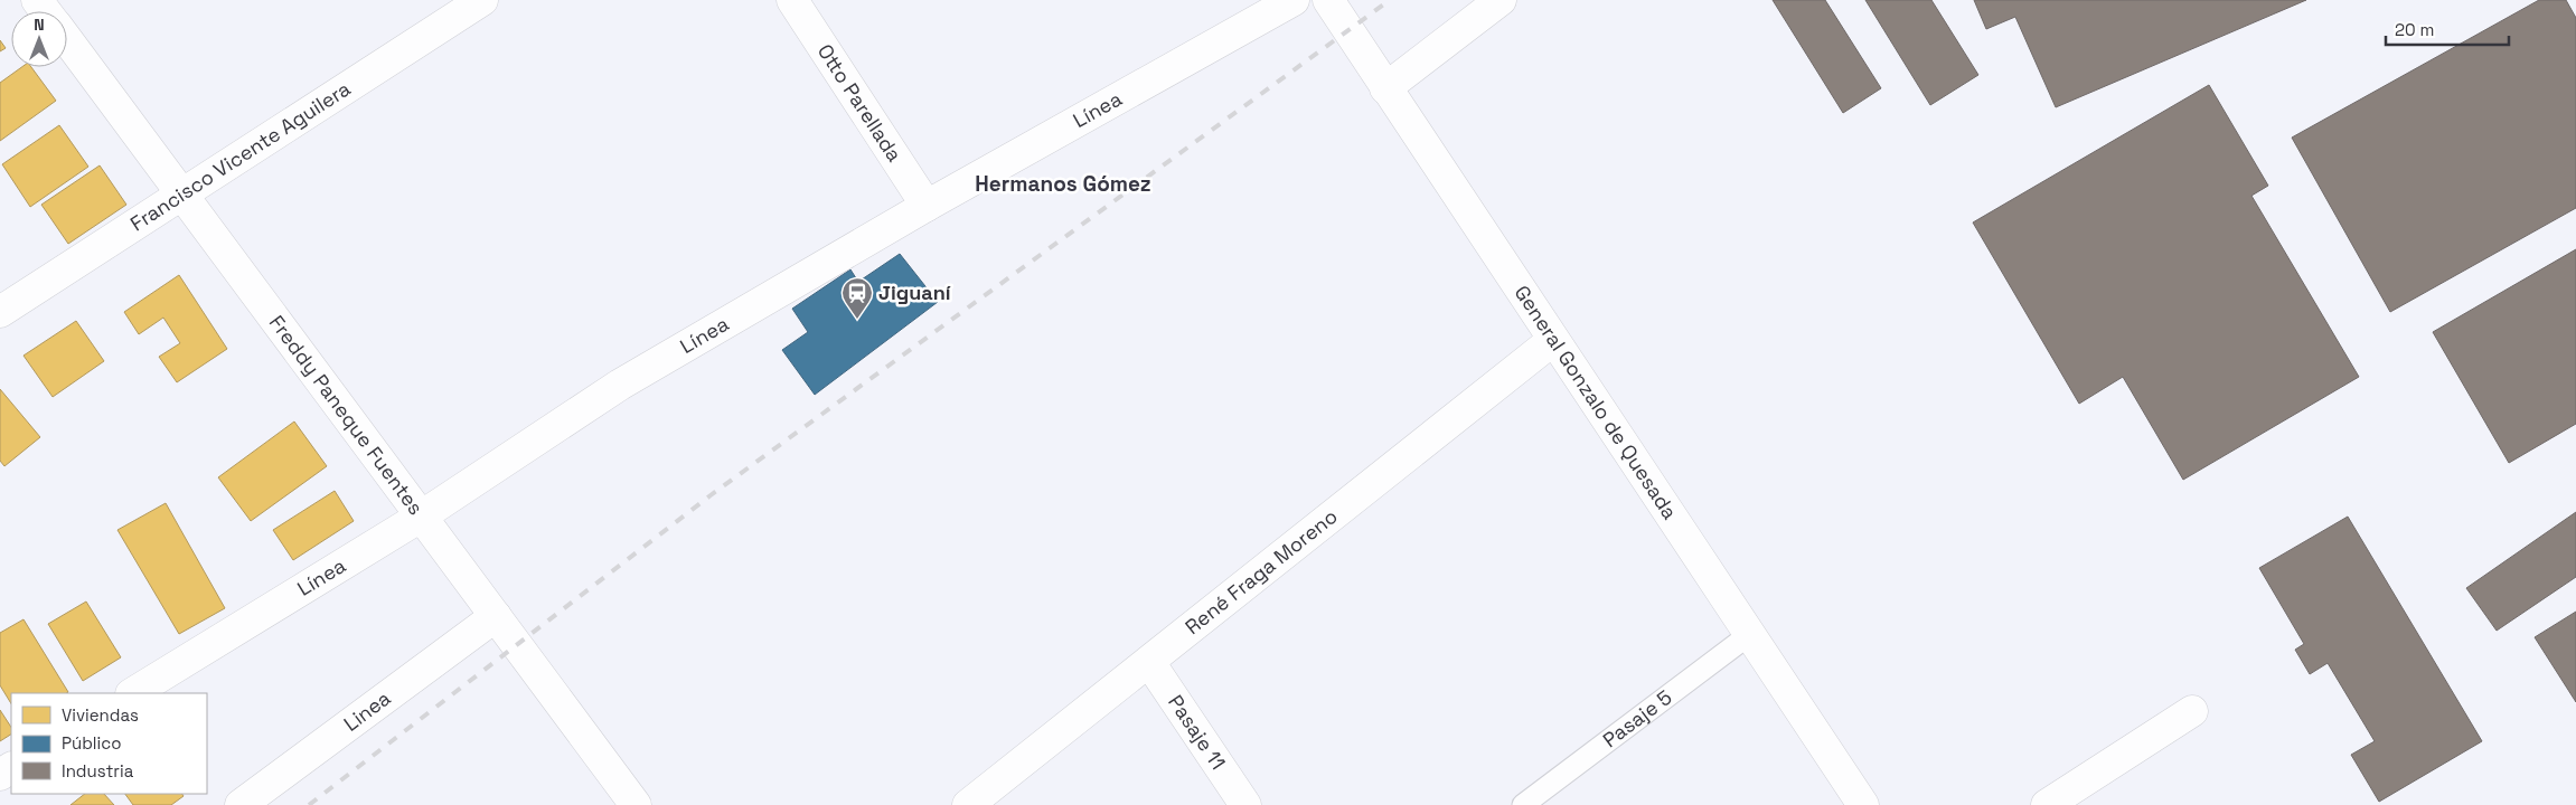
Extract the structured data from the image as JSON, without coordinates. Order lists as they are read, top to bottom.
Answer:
{
  "streets": {
    "street": [
      "Otto Parellada",
      "Línea",
      "Francisco Vicente Aguilera",
      "General Gonzalo de Quesada",
      "Freddy Paneque Fuentes",
      "René Fraga Moreno",
      "Linea",
      "Pasaje 11"
    ],
    "lane": ["Pasaje 5"]
  },
  "crossings": [
    ["Otto Parellada", "Línea"],
    ["Línea", "Freddy Paneque Fuentes"],
    ["Francisco Vicente Aguilera", "Freddy Paneque Fuentes"],
    ["General Gonzalo de Quesada", "René Fraga Moreno"],
    ["General Gonzalo de Quesada", "Pasaje 5"],
    ["Freddy Paneque Fuentes", "Linea"],
    ["René Fraga Moreno", "Pasaje 11"]
  ],
  "districts": ["Hermanos Gómez"],
  "places": {
    "station": ["Jiguaní"]
  },
  "legend": ["Viviendas", "Público", "Industria"],
  "scale_bar": "20 m",
  "north": "top"
}
